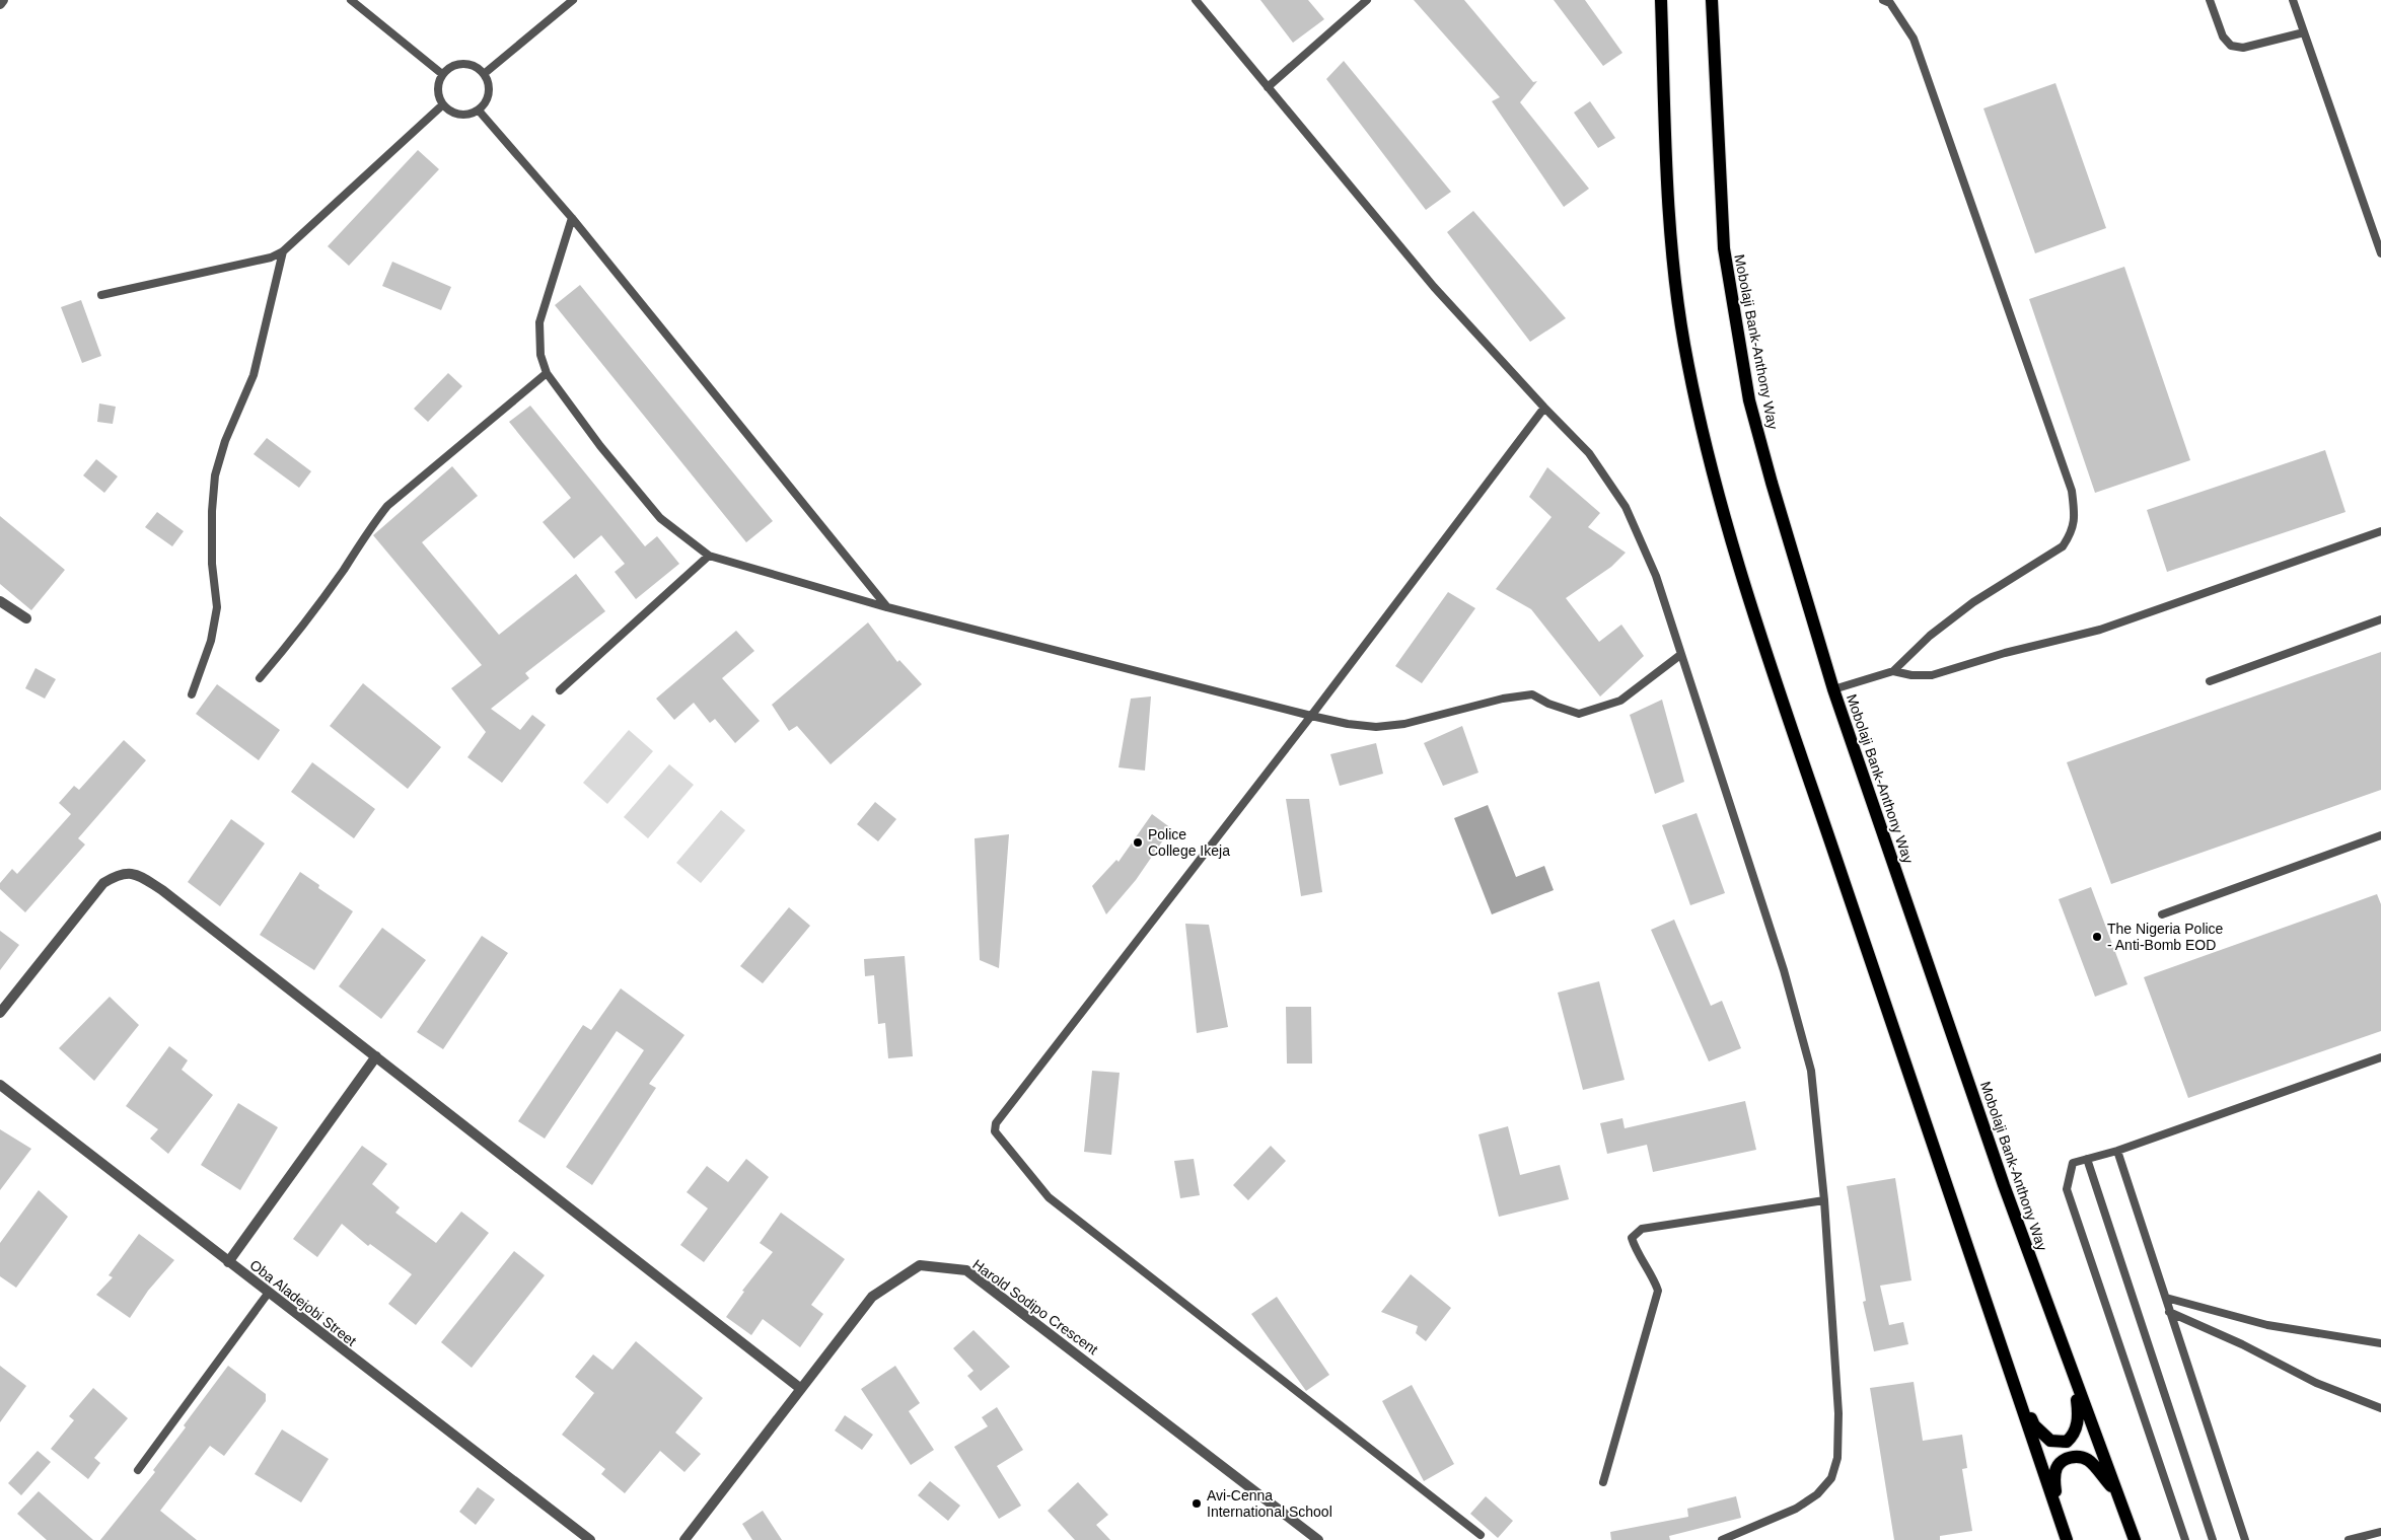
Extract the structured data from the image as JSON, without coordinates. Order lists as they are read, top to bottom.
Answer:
{
  "streets": {
    "main road": ["Mobolaji Bank-Anthony Way"],
    "street": ["Oba Aladejobi Street", "Harold Sodipo Crescent"]
  },
  "places": ["Police College Ikeja", "The Nigeria Police - Anti-Bomb EOD", "Avi-Cenna International School"]
}
